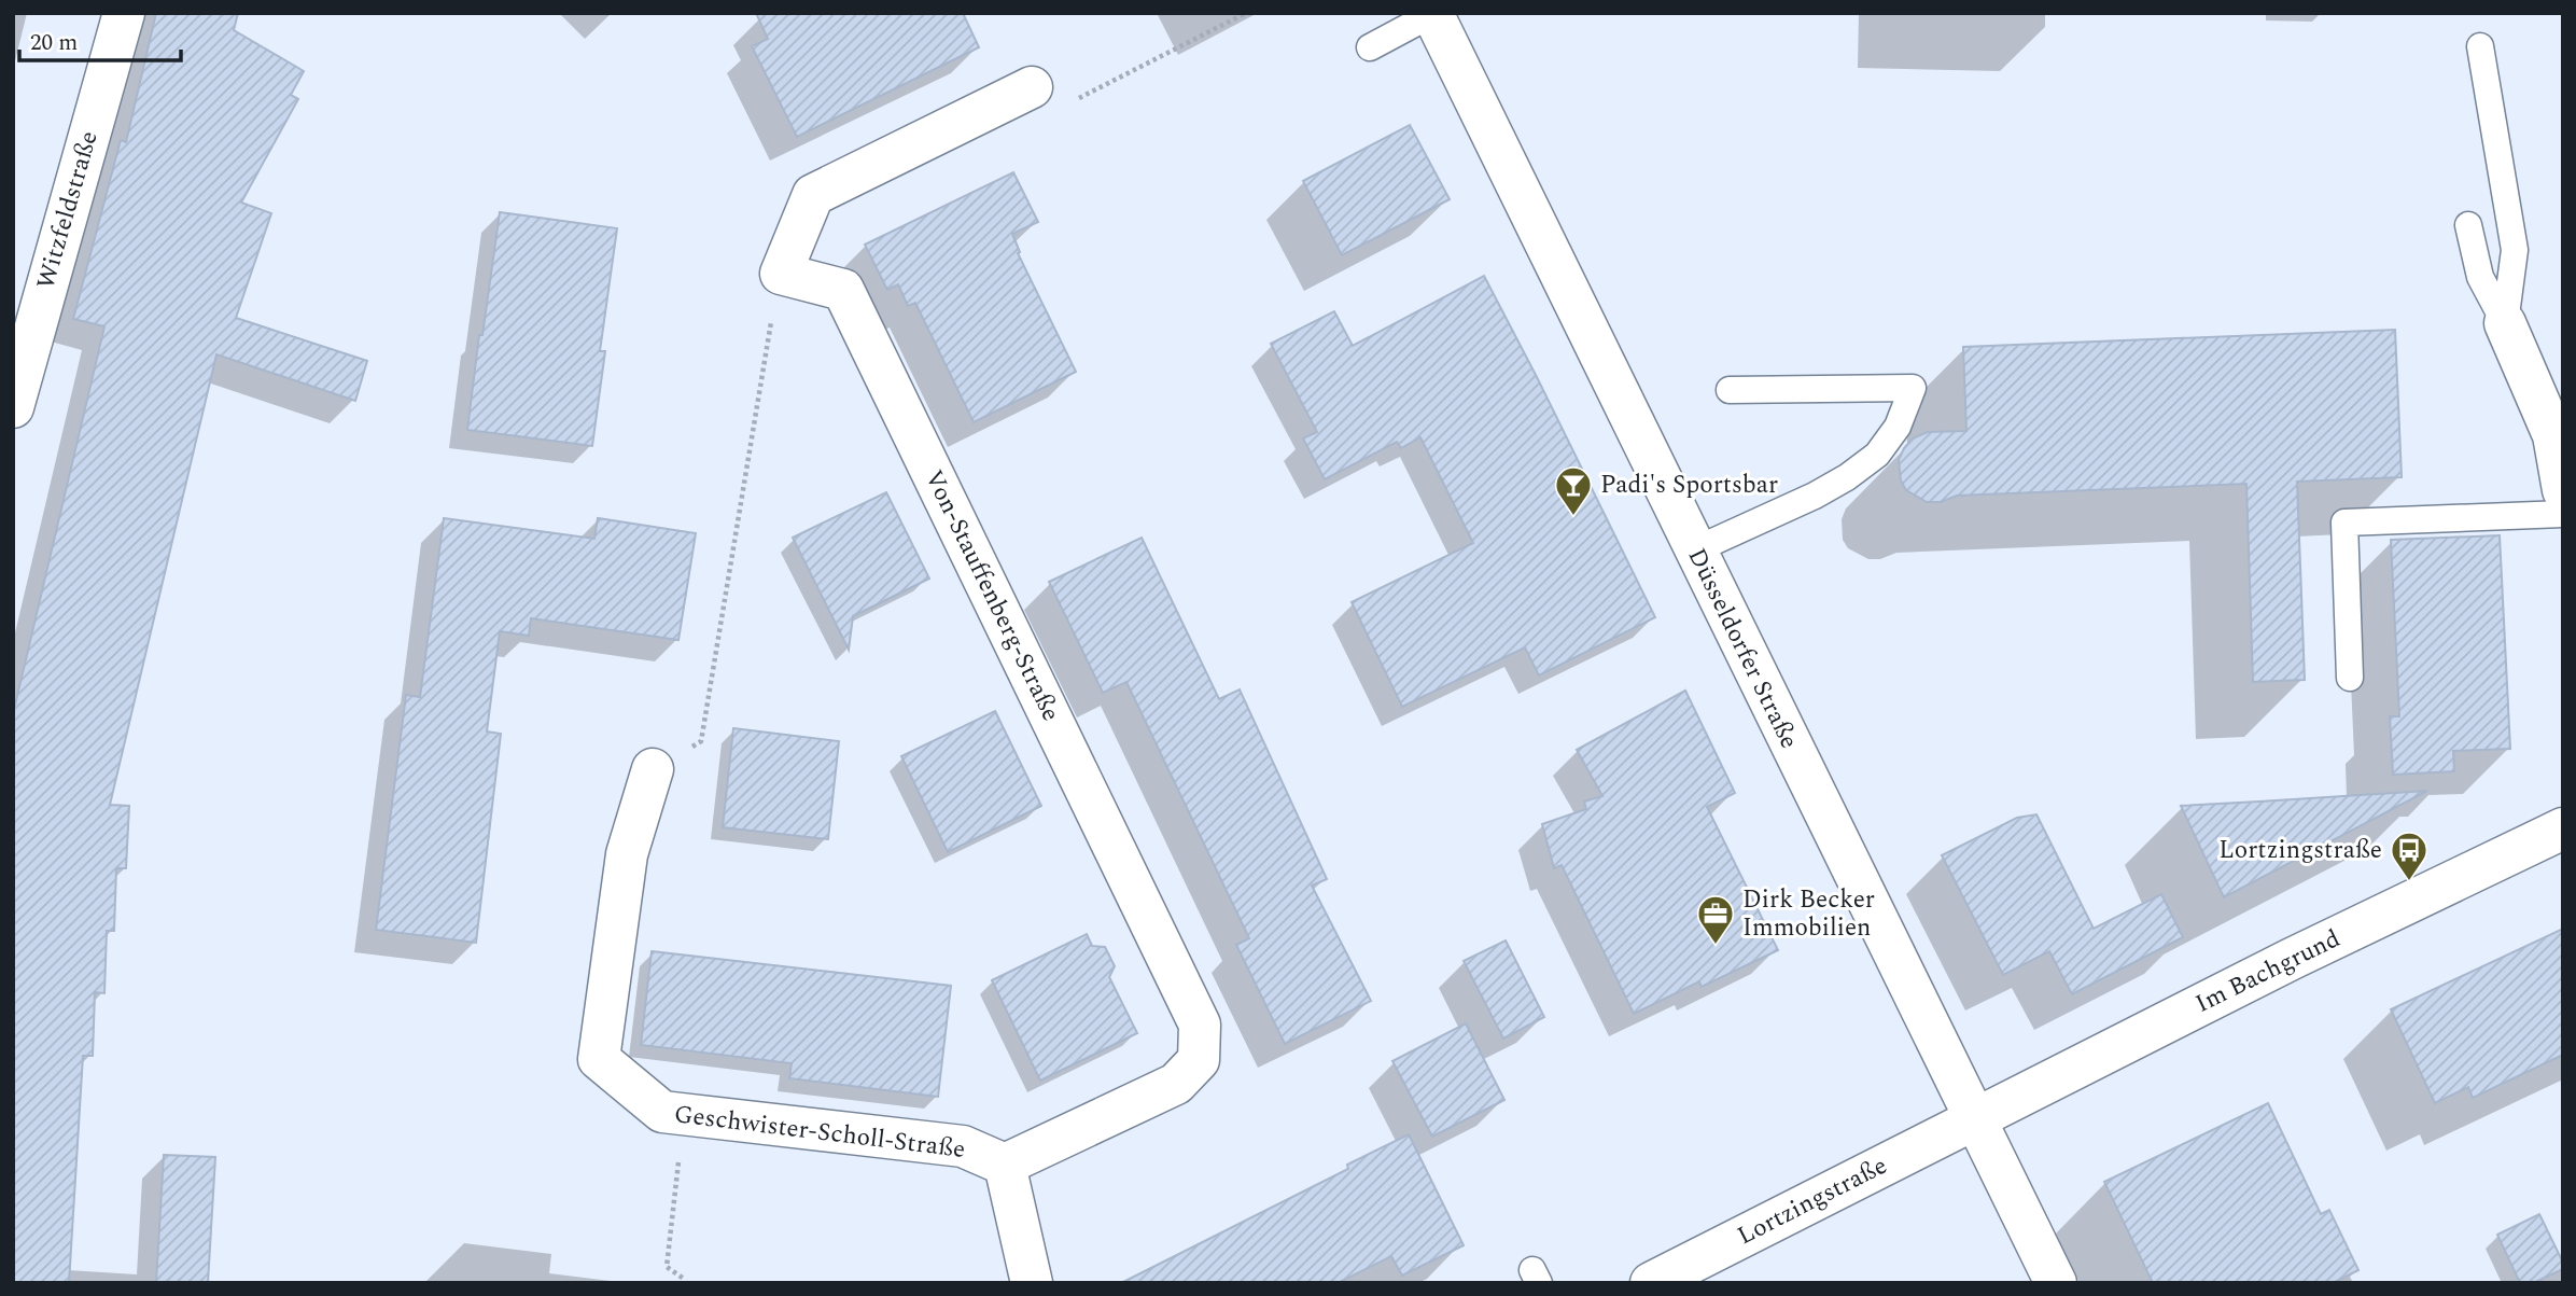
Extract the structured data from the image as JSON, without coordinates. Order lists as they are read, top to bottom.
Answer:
{
  "streets": {
    "street": [
      "Witzfeldstraße",
      "Von-Stauffenberg-Straße",
      "Düsseldorfer Straße",
      "Im Bachgrund",
      "Geschwister-Scholl-Straße",
      "Lortzingstraße"
    ]
  },
  "crossings": [
    ["Von-Stauffenberg-Straße", "Geschwister-Scholl-Straße"],
    ["Düsseldorfer Straße", "Im Bachgrund"],
    ["Düsseldorfer Straße", "Lortzingstraße"],
    ["Im Bachgrund", "Lortzingstraße"]
  ],
  "places": {
    "bar": ["Padi's Sportsbar"],
    "bus stop": ["Lortzingstraße"],
    "office": ["Dirk Becker Immobilien"]
  },
  "scale_bar": "20 m"
}
